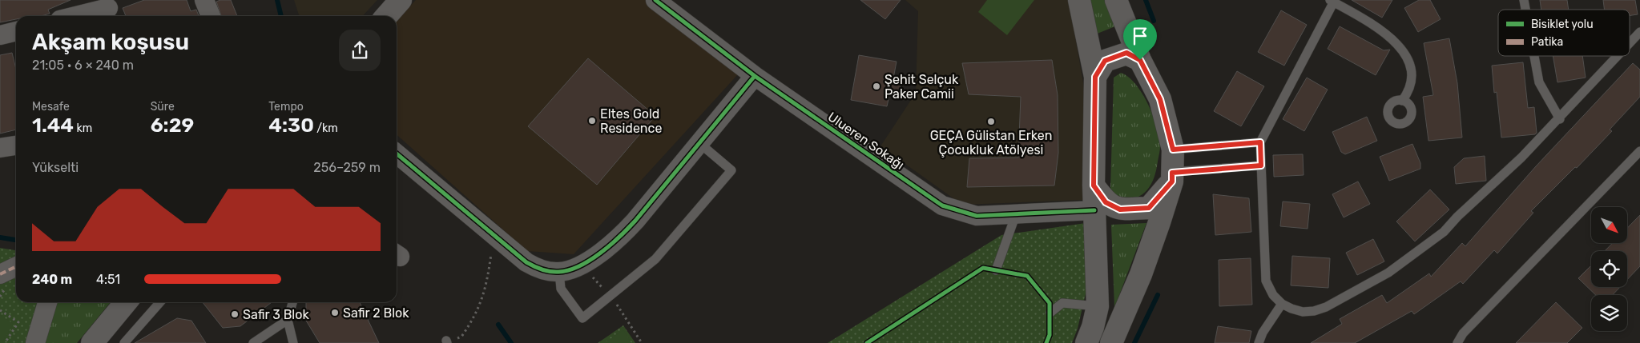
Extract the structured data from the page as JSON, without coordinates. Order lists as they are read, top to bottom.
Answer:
{
  "streets": {
    "street": ["Ulueren Sokağı"]
  },
  "places": [
    "Şehit Selçuk Paker Camii",
    "Eltes Gold Residence",
    "GEÇA Gülistan Erken Çocukluk Atölyesi",
    "Safir 2 Blok",
    "Safir 3 Blok"
  ],
  "legend": ["Bisiklet yolu", "Patika"],
  "north": "bottom right",
  "page": {
    "heading": ["Akşam koşusu", "21:05 · 6 × 240 m"],
    "stats": [
      ["Mesafe", "1.44 km"],
      ["Süre", "6:29"],
      ["Tempo", "4:30 /km"]
    ],
    "chart": ["Yükselti", "256–259 m"],
    "list": [
      {
        "name": "240 m",
        "note": "4:51"
      }
    ]
  }
}
